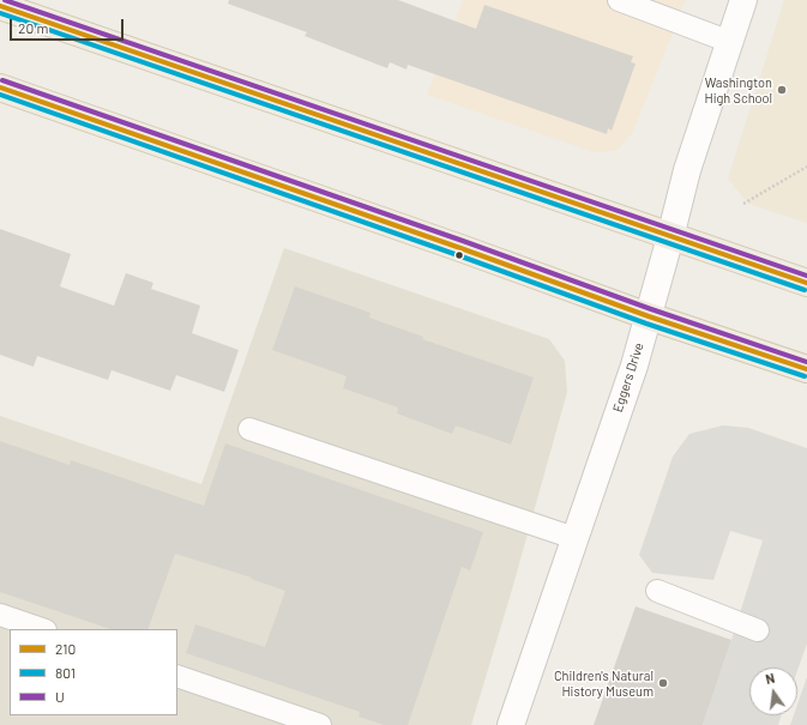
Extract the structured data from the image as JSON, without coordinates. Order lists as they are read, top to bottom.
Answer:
{
  "streets": {
    "street": ["Eggers Drive"]
  },
  "places": ["Washington High School", "Children's Natural History Museum"],
  "lines": ["transit line U", "transit line 210", "transit line 801"],
  "legend": ["210", "801", "U"],
  "scale_bar": "20 m",
  "north": "top"
}
